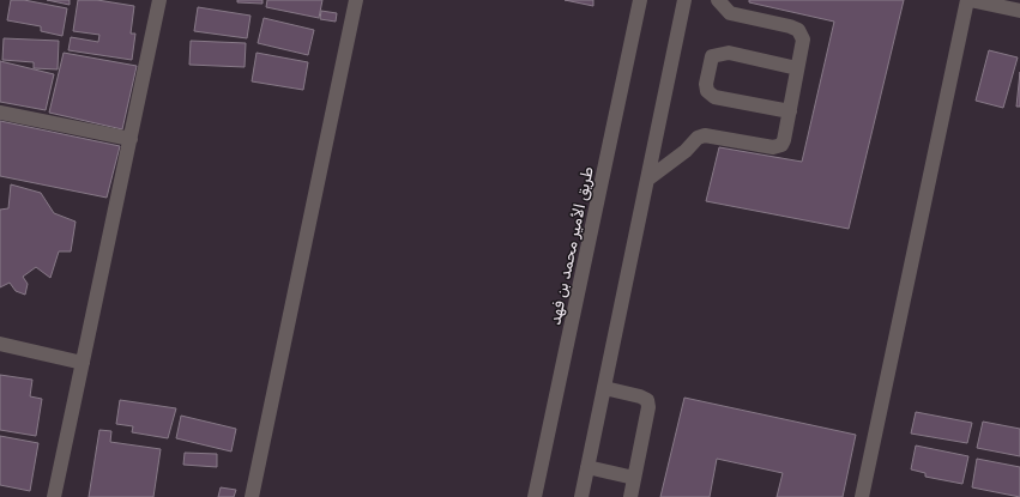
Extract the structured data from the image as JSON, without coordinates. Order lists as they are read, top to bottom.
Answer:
{
  "streets": {
    "street": ["طريق الأمير محمد بن فهد"]
  }
}
